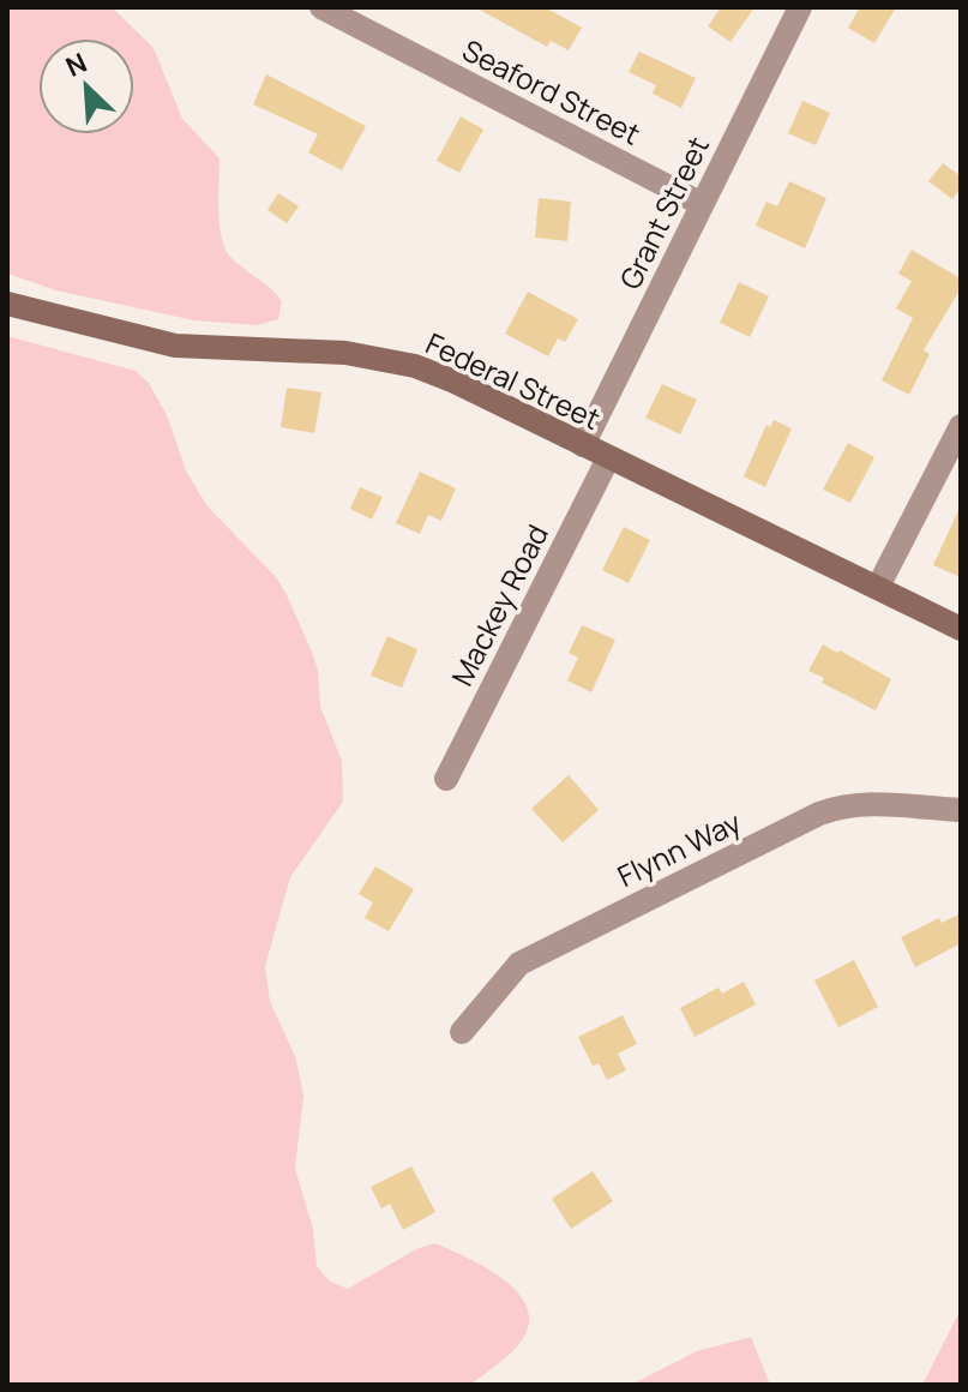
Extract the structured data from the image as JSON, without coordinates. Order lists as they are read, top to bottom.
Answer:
{
  "streets": {
    "street": [
      "Seaford Street",
      "Grant Street",
      "Federal Street",
      "Mackey Road",
      "Flynn Way"
    ]
  },
  "crossings": [
    ["Seaford Street", "Grant Street"],
    ["Grant Street", "Federal Street"],
    ["Federal Street", "Mackey Road"]
  ],
  "north": "top left"
}
